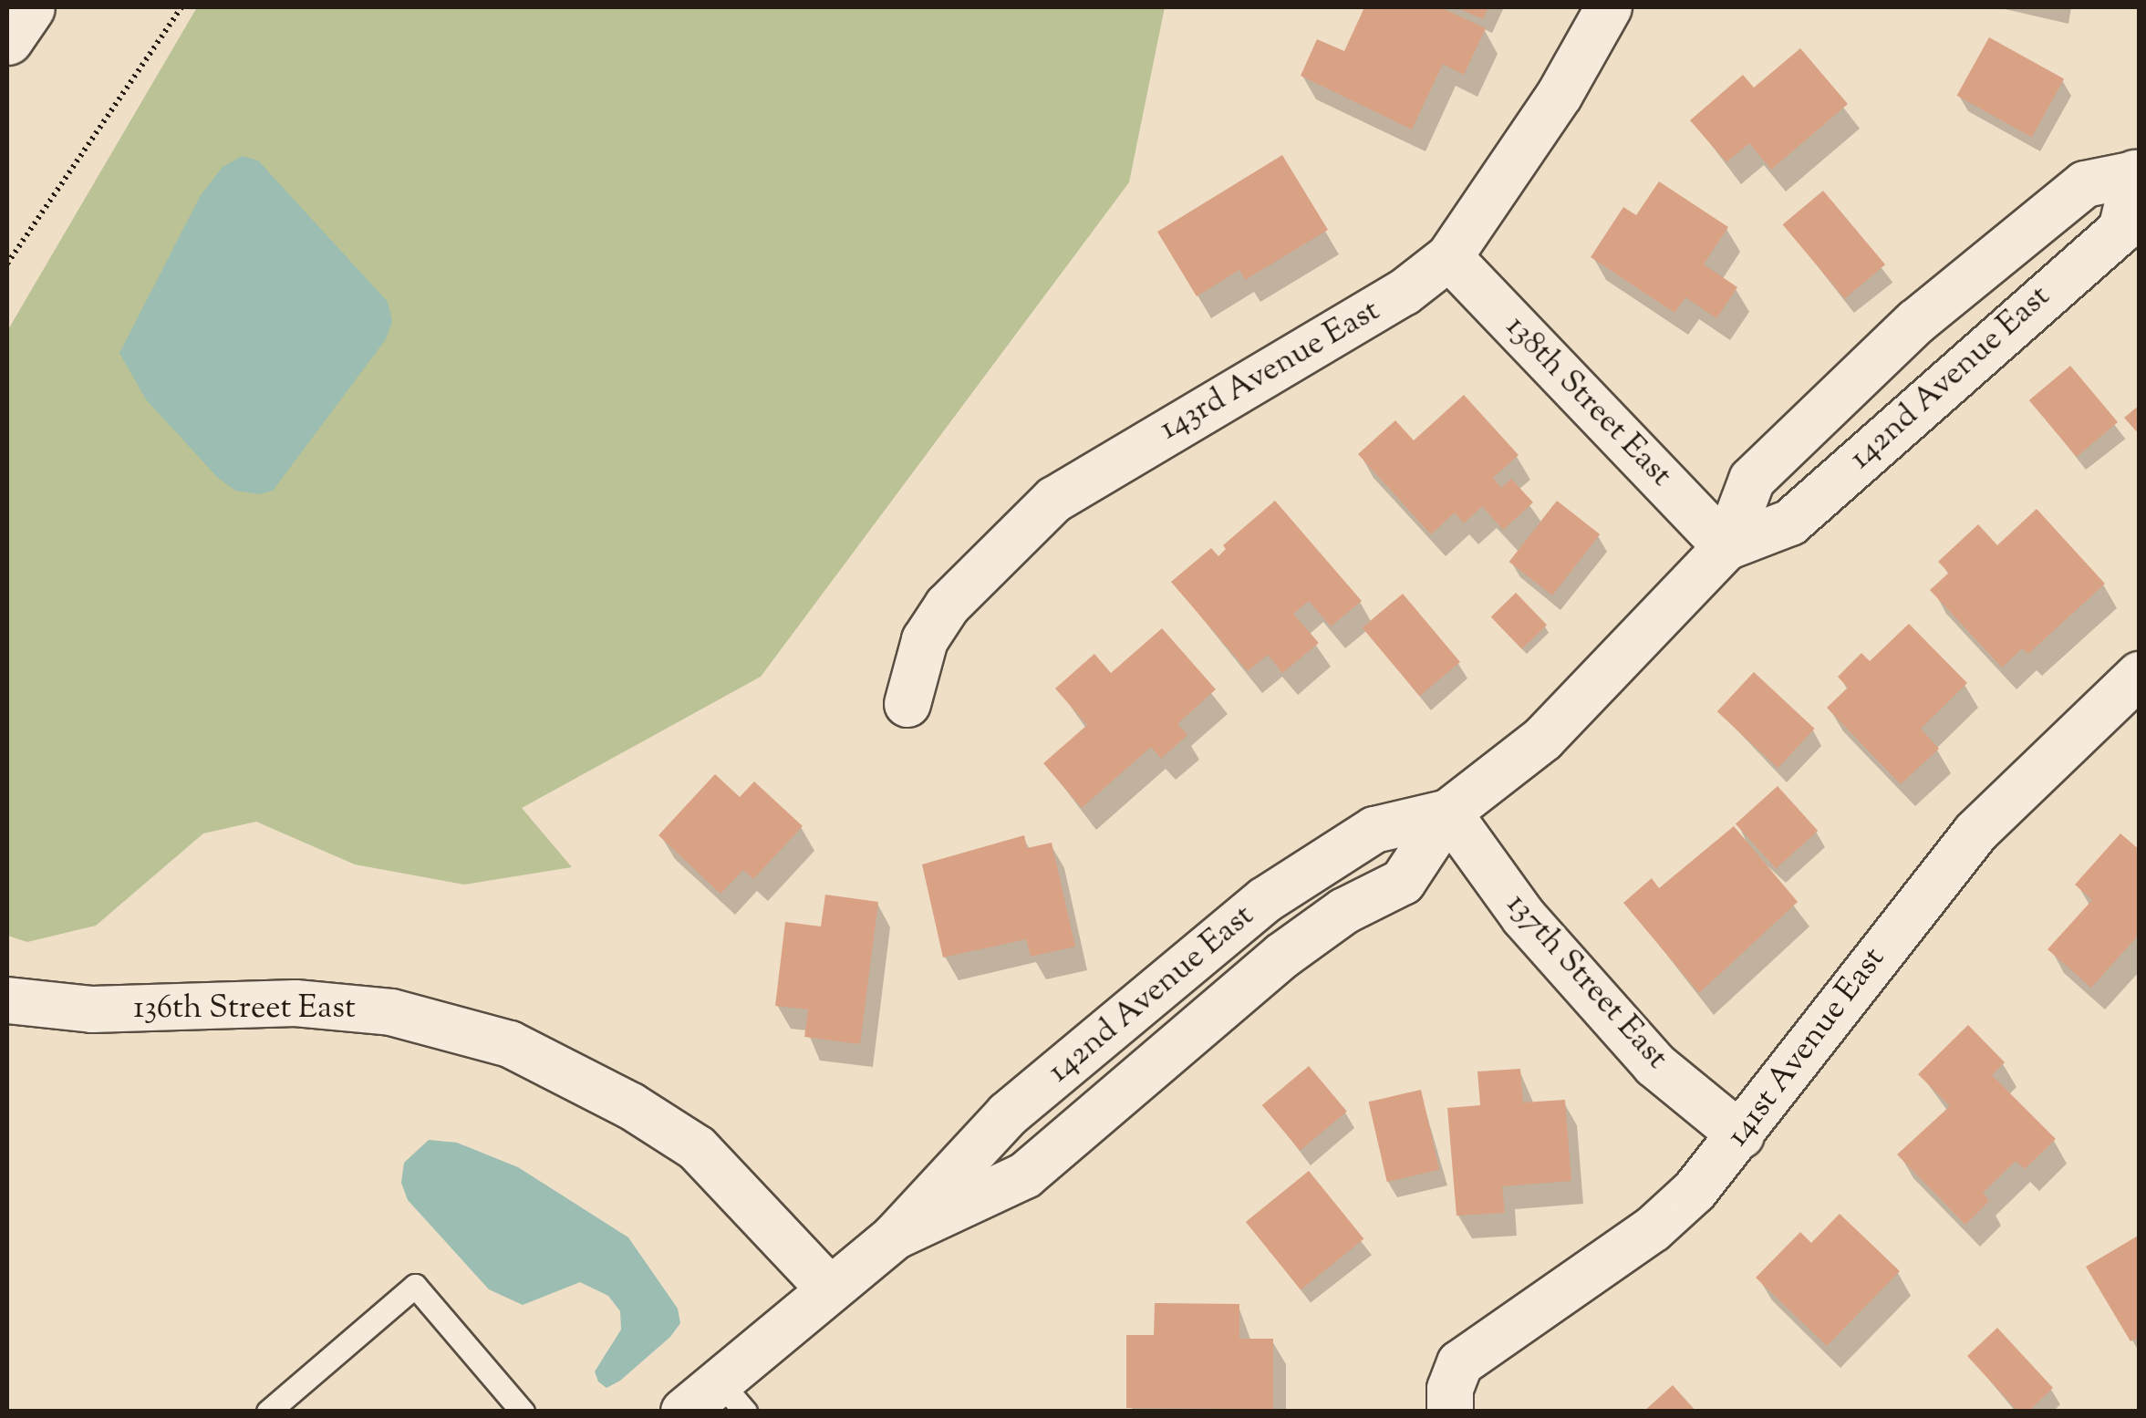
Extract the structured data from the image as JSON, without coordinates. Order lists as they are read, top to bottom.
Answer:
{
  "streets": {
    "street": [
      "143rd Avenue East",
      "142nd Avenue East",
      "138th Street East",
      "137th Street East",
      "136th Street East",
      "141st Avenue East"
    ]
  },
  "crossings": [
    ["143rd Avenue East", "138th Street East"],
    ["142nd Avenue East", "138th Street East"],
    ["142nd Avenue East", "137th Street East"],
    ["142nd Avenue East", "136th Street East"],
    ["137th Street East", "141st Avenue East"]
  ]
}
